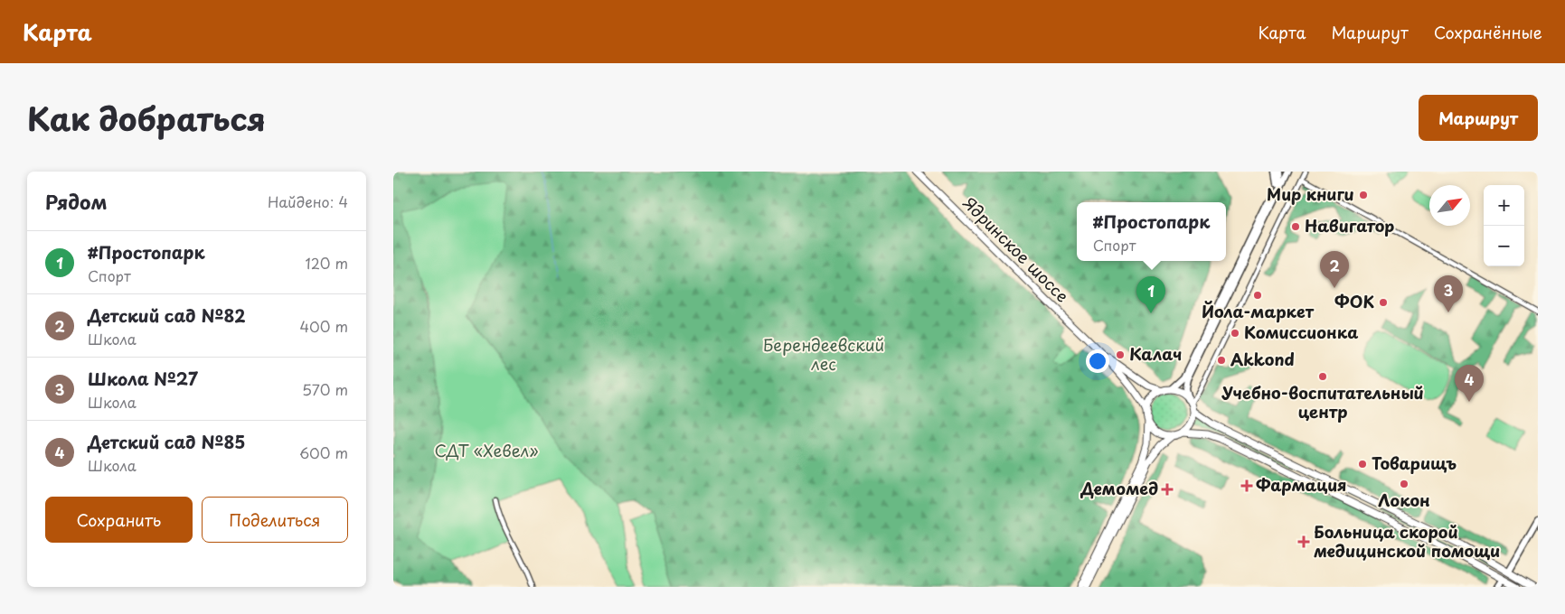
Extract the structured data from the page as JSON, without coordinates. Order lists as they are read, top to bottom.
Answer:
{
  "streets": {
    "main road": ["Ядринское шоссе"]
  },
  "parks": ["Берендеевский лес", "СДТ «Хевел»"],
  "places": {
    "other": [
      "Мир книги",
      "Навигатор",
      "Йола-маркет",
      "ФОК",
      "Комиссионка",
      "Калач",
      "Akkond",
      "Учебно-воспитательный центр",
      "Товарищъ",
      "Локон"
    ],
    "health": ["Фармация", "Демомед", "Больница скорой медицинской помощи"]
  },
  "north": "top right",
  "page": {
    "header": "Карта",
    "nav": ["Карта", "Маршрут", "Сохранённые"],
    "title": "Как добраться",
    "buttons": [
      "Маршрут",
      ["Сохранить", "Поделиться"]
    ],
    "heading": ["Рядом", "Найдено: 4"],
    "map_buttons": ["+", "−"],
    "popup": ["#Простопарк", "Спорт"],
    "list": [
      {
        "mark": "1",
        "name": "#Простопарк",
        "note": "Спорт",
        "value": "120 m"
      },
      {
        "mark": "2",
        "name": "Детский сад №82",
        "note": "Школа",
        "value": "400 m"
      },
      {
        "mark": "3",
        "name": "Школа №27",
        "note": "Школа",
        "value": "570 m"
      },
      {
        "mark": "4",
        "name": "Детский сад №85",
        "note": "Школа",
        "value": "600 m"
      }
    ],
    "pins": [
      "2",
      "3",
      "1",
      "4"
    ]
  }
}
